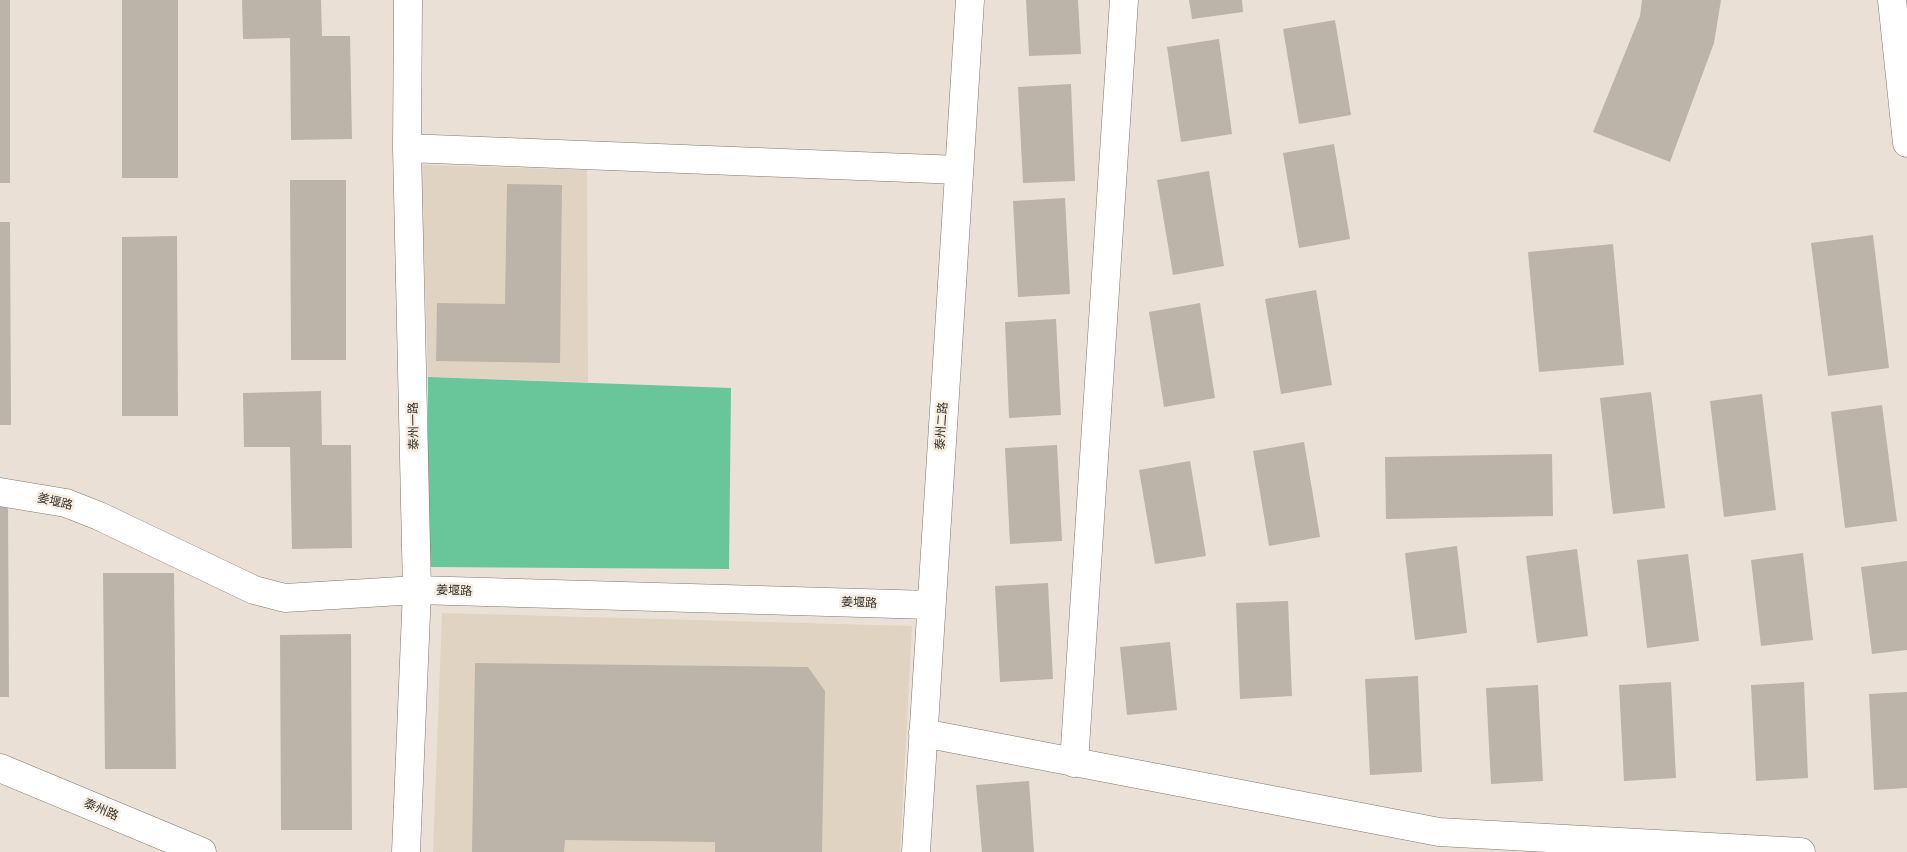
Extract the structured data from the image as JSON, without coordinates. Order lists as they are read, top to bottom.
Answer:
{
  "streets": {
    "street": [
      "泰州一路",
      "泰州二路",
      "姜堰路",
      "泰州路"
    ]
  },
  "crossings": [
    ["泰州一路", "姜堰路"],
    ["泰州二路", "姜堰路"]
  ]
}
